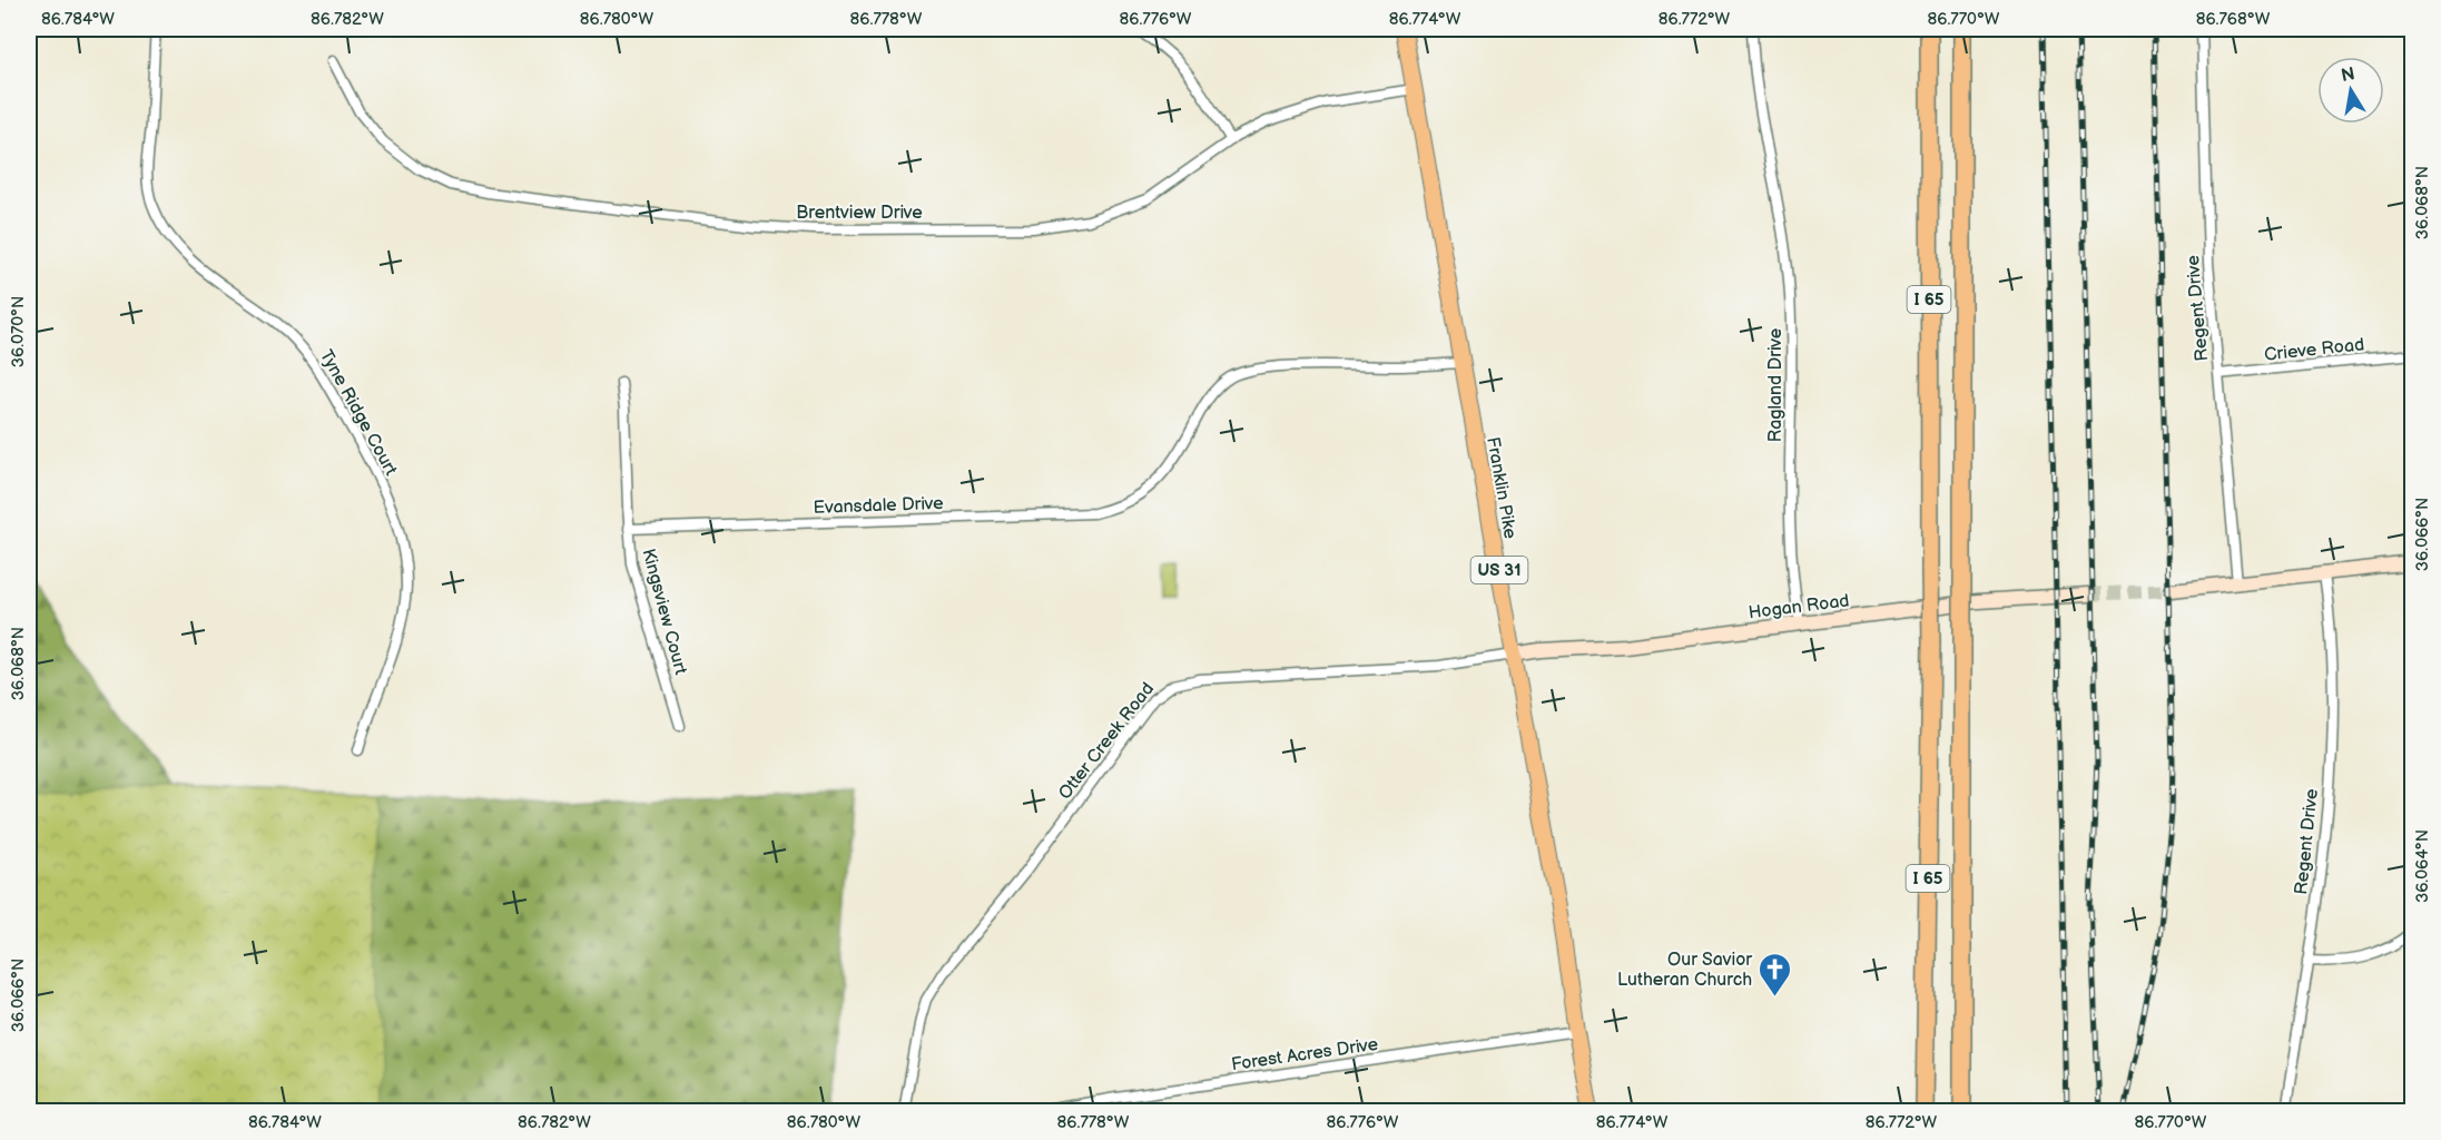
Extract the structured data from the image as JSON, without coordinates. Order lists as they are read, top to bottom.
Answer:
{
  "streets": {
    "highway": ["I 65"],
    "main road": ["Franklin Pike", "US 31"],
    "street": [
      "Brentview Drive",
      "Regent Drive",
      "Crieve Road",
      "Ragland Drive",
      "Tyne Ridge Court",
      "Evansdale Drive",
      "Hogan Road",
      "Kingsview Court",
      "Otter Creek Road",
      "Forest Acres Drive"
    ]
  },
  "crossings": [
    ["Brentview Drive", "Franklin Pike"],
    ["Regent Drive", "Crieve Road"],
    ["Ragland Drive", "Hogan Road"],
    ["Franklin Pike", "Evansdale Drive"],
    ["Franklin Pike", "Hogan Road"],
    ["Franklin Pike", "Otter Creek Road"],
    ["Franklin Pike", "Forest Acres Drive"],
    ["Evansdale Drive", "Kingsview Court"],
    ["Hogan Road", "Otter Creek Road"]
  ],
  "places": {
    "church": ["Our Savior Lutheran Church"]
  },
  "north": "top",
  "coordinates": [
    "86.784°W",
    "86.782°W",
    "86.780°W",
    "86.778°W",
    "86.776°W",
    "86.774°W",
    "86.772°W",
    "86.770°W",
    "86.768°W",
    "36.068°N",
    "36.070°N",
    "36.066°N",
    "36.064°N"
  ]
}
